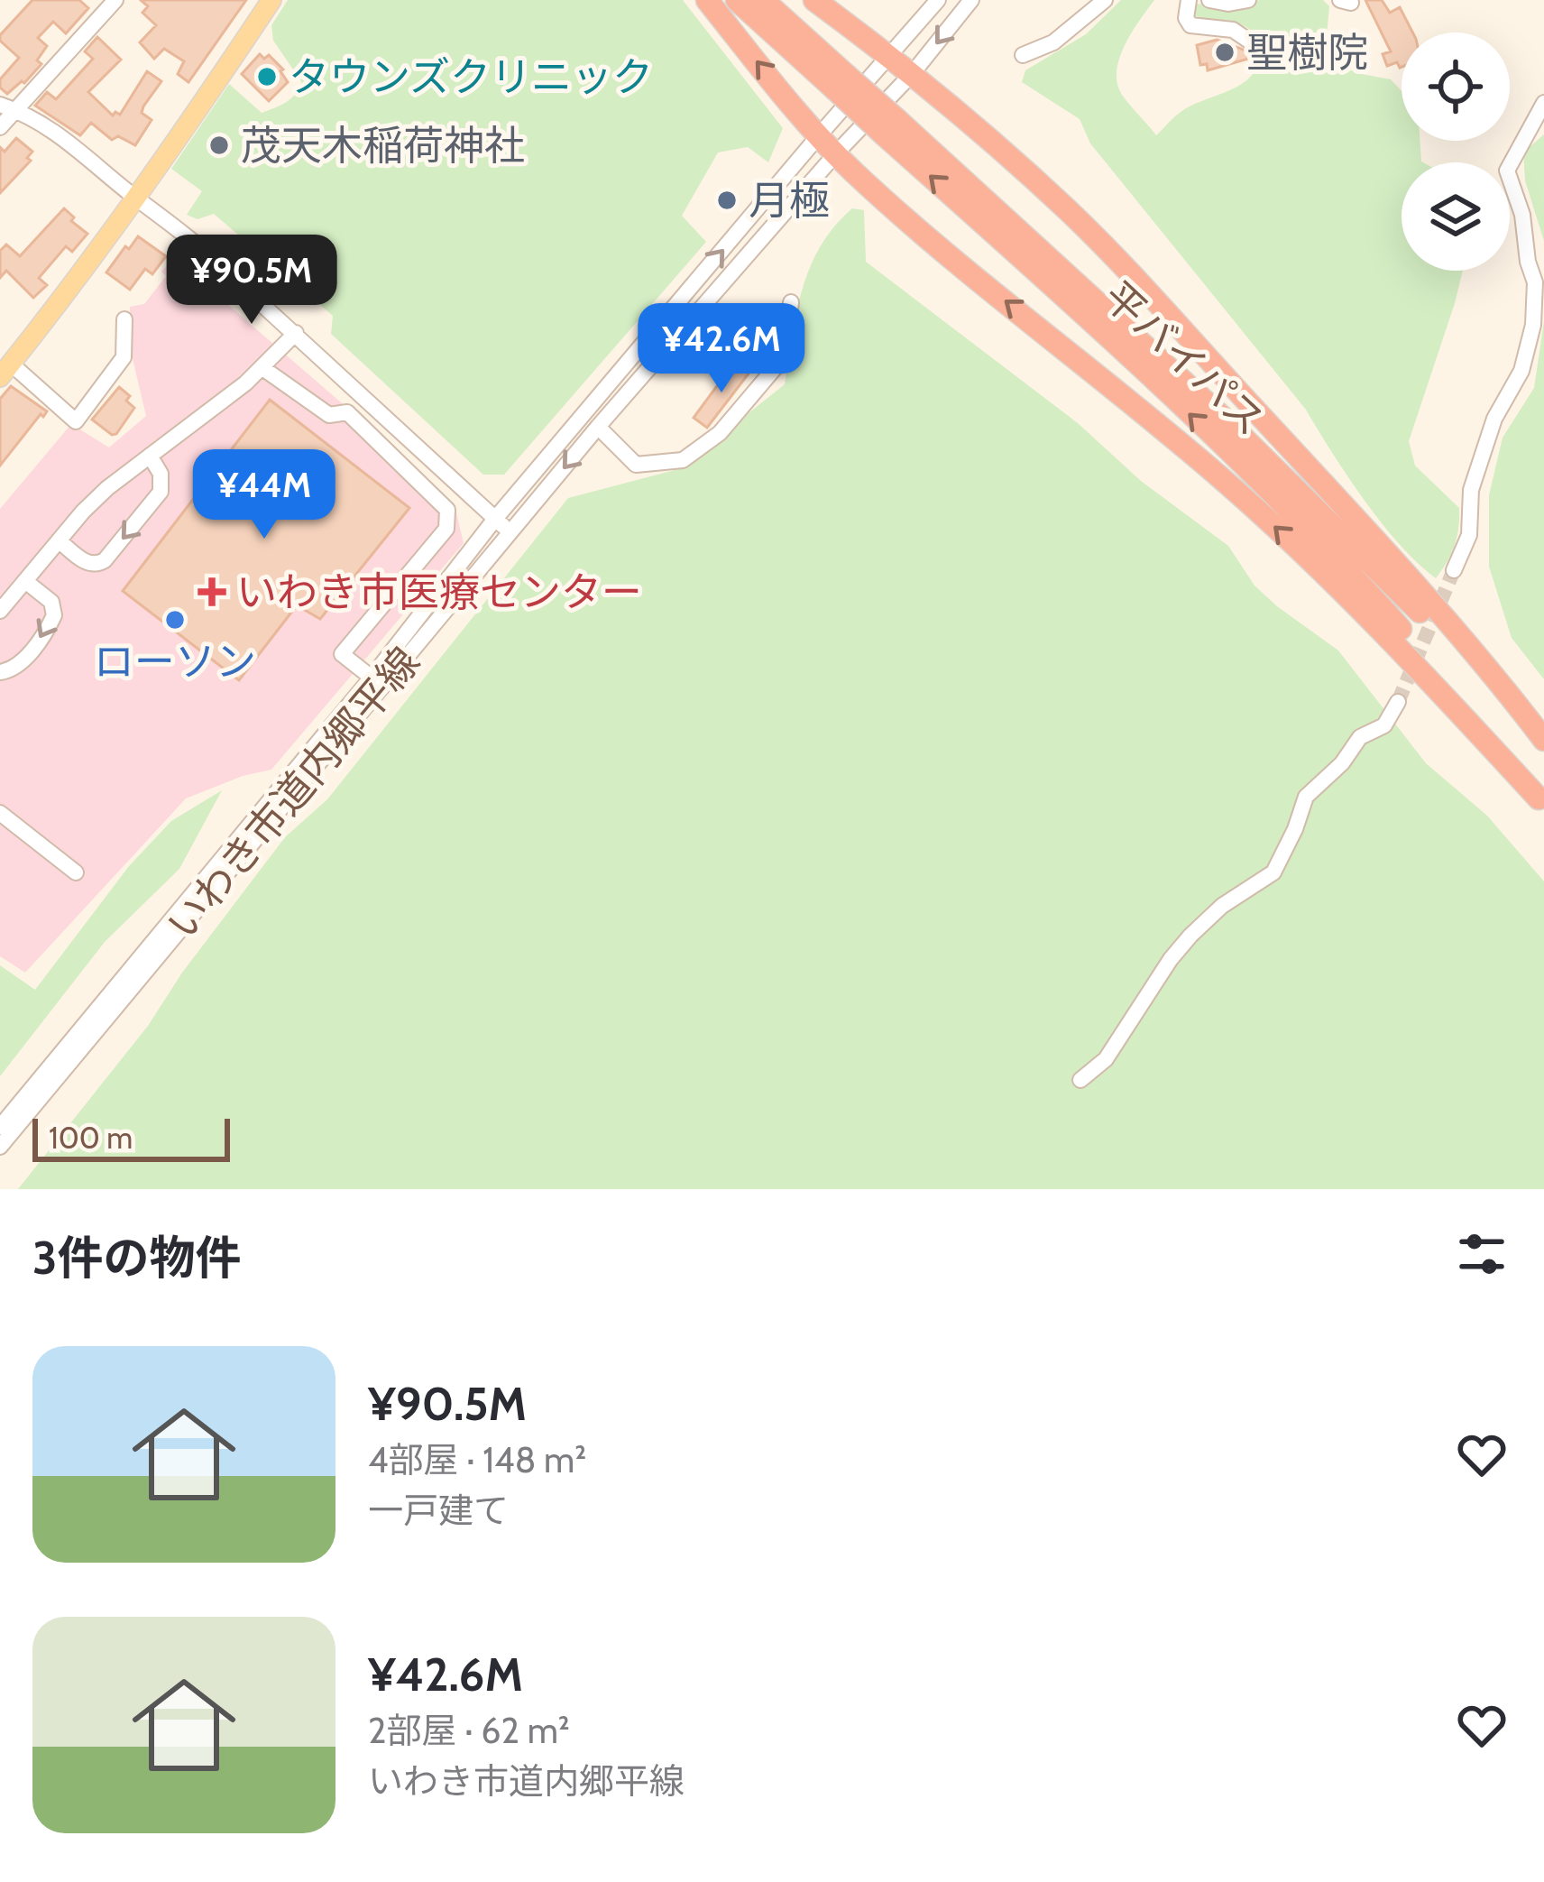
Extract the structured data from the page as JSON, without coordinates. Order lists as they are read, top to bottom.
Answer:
{
  "streets": {
    "highway": ["平バイパス"],
    "street": ["いわき市道内郷平線"]
  },
  "places": {
    "other": [
      "聖樹院",
      "タウンズクリニック",
      "茂天木稲荷神社",
      "月極",
      "ローソン"
    ],
    "health": ["いわき市医療センター"]
  },
  "scale_bar": "100 m",
  "page": {
    "price": ["¥90.5M", "¥42.6M", "¥44M"],
    "scale": "100 m",
    "heading": "3件の物件",
    "list": [
      {
        "name": "¥90.5M",
        "note": "4部屋 · 148 m² · 一戸建て"
      },
      {
        "name": "¥42.6M",
        "note": "2部屋 · 62 m² · いわき市道内郷平線"
      }
    ]
  }
}
